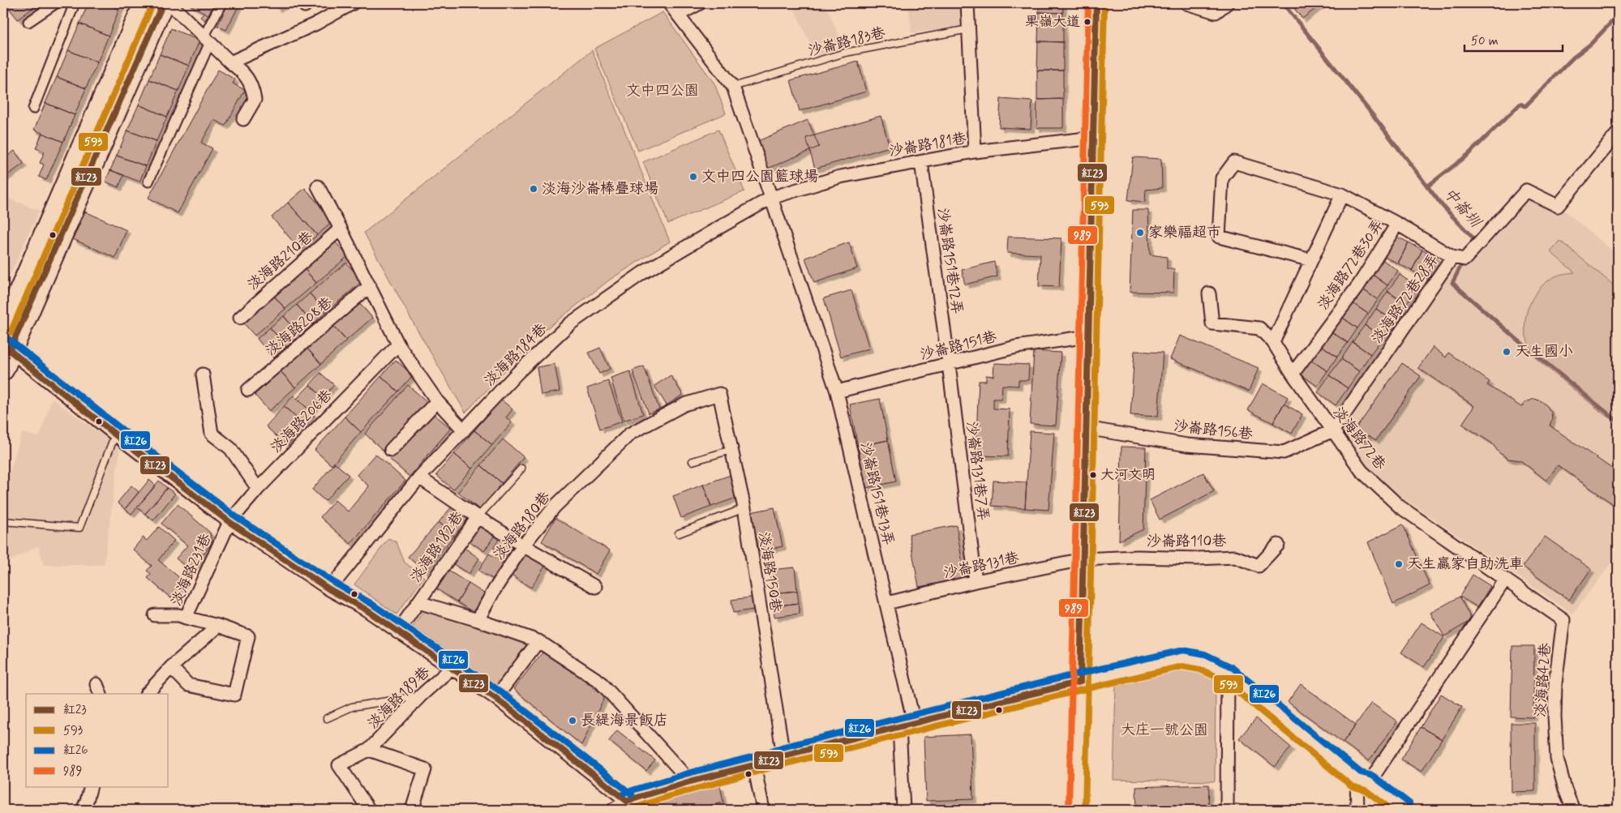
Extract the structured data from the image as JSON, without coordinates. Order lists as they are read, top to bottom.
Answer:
{
  "streets": {
    "street": [
      "沙崙路181巷",
      "淡海路210巷",
      "沙崙路151巷12弄",
      "淡海路72巷30弄",
      "淡海路72巷28弄",
      "淡海路208巷",
      "沙崙路151巷",
      "淡海路184巷",
      "淡海路206巷",
      "沙崙路156巷",
      "淡海路72巷",
      "沙崙路131巷7弄",
      "沙崙路151巷13弄",
      "淡海路180巷",
      "沙崙路110巷",
      "淡海路182巷",
      "沙崙路131巷",
      "淡海路231巷",
      "淡海路150巷",
      "淡海路42巷",
      "淡海路189巷"
    ],
    "lane": ["沙崙路183巷"]
  },
  "crossings": [
    ["沙崙路181巷", "沙崙路151巷12弄"],
    ["沙崙路181巷", "淡海路184巷"],
    ["沙崙路151巷12弄", "沙崙路151巷"],
    ["沙崙路151巷12弄", "沙崙路131巷7弄"],
    ["淡海路72巷30弄", "淡海路72巷"],
    ["淡海路72巷28弄", "沙崙路156巷"],
    ["淡海路72巷28弄", "淡海路72巷"],
    ["沙崙路151巷", "沙崙路131巷7弄"],
    ["沙崙路151巷", "沙崙路151巷13弄"],
    ["淡海路184巷", "淡海路182巷"],
    ["淡海路206巷", "淡海路231巷"],
    ["沙崙路156巷", "淡海路72巷"],
    ["淡海路72巷", "淡海路42巷"],
    ["沙崙路131巷7弄", "沙崙路131巷"],
    ["沙崙路151巷13弄", "沙崙路131巷"],
    ["淡海路180巷", "淡海路150巷"],
    ["沙崙路110巷", "沙崙路131巷"]
  ],
  "water": ["中崙圳"],
  "parks": ["文中四公園", "大庄一號公園"],
  "places": [
    "果嶺大道",
    "文中四公園籃球場",
    "淡海沙崙棒疊球場",
    "家樂福超市",
    "天生國小",
    "大河文明",
    "天生贏家自助洗車",
    "長緹海景飯店"
  ],
  "lines": [
    "transit line 紅23",
    "transit line 593",
    "transit line 989",
    "transit line 紅26"
  ],
  "legend": [
    "紅23",
    "593",
    "紅26",
    "989"
  ],
  "scale_bar": "50 m"
}
